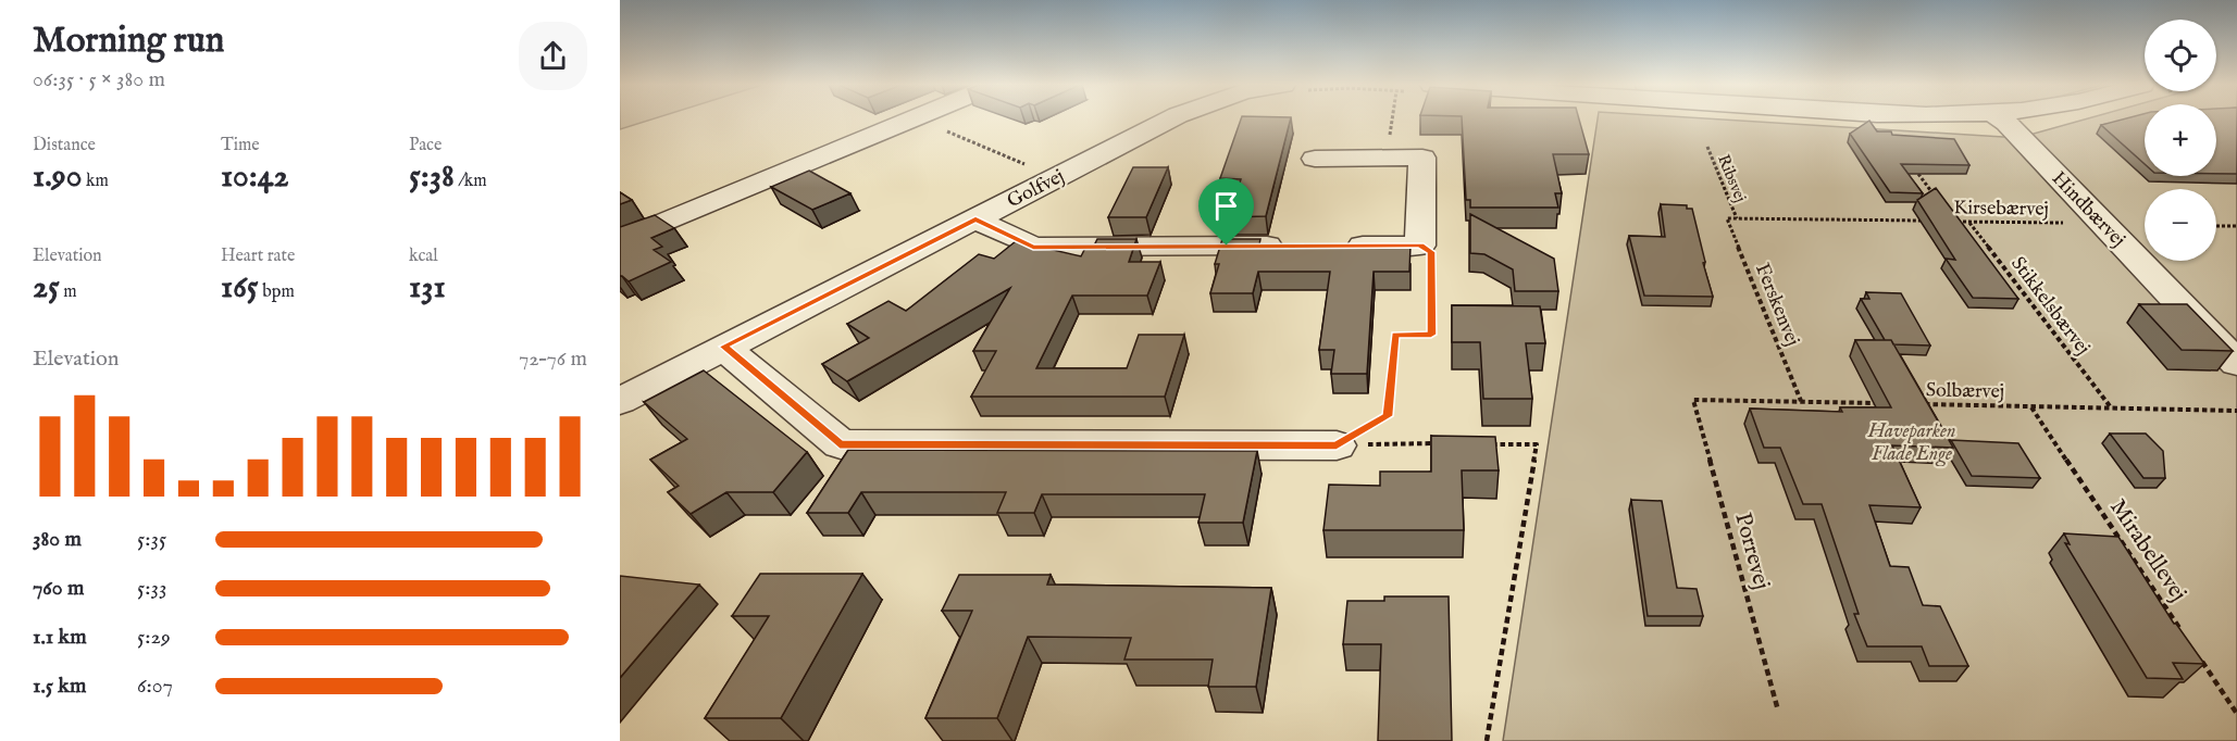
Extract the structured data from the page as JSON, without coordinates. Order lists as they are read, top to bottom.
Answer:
{
  "streets": {
    "street": ["Golfvej", "Hindbærvej"],
    "path": [
      "Ribsvej",
      "Kirsebærvej",
      "Ferskenvej",
      "Stikkelsbærvej",
      "Solbærvej",
      "Mirabellevej",
      "Porrevej"
    ]
  },
  "crossings": [
    ["Ribsvej", "Kirsebærvej"],
    ["Kirsebærvej", "Hindbærvej"],
    ["Kirsebærvej", "Ferskenvej"],
    ["Kirsebærvej", "Stikkelsbærvej"],
    ["Ferskenvej", "Porrevej"],
    ["Stikkelsbærvej", "Solbærvej"],
    ["Solbærvej", "Mirabellevej"]
  ],
  "parks": ["Haveparken Flade Enge"],
  "page": {
    "heading": ["Morning run", "06:35 · 5 × 380 m"],
    "map_buttons": ["+", "−"],
    "stats": [
      ["Distance", "1.90 km"],
      ["Time", "10:42"],
      ["Pace", "5:38 /km"],
      ["Elevation", "25 m"],
      ["Heart rate", "165 bpm"],
      ["kcal", "131"]
    ],
    "chart": ["Elevation", "72–76 m"],
    "list": [
      {
        "name": "380 m",
        "note": "5:35"
      },
      {
        "name": "760 m",
        "note": "5:33"
      },
      {
        "name": "1.1 km",
        "note": "5:29"
      },
      {
        "name": "1.5 km",
        "note": "6:07"
      }
    ]
  }
}
